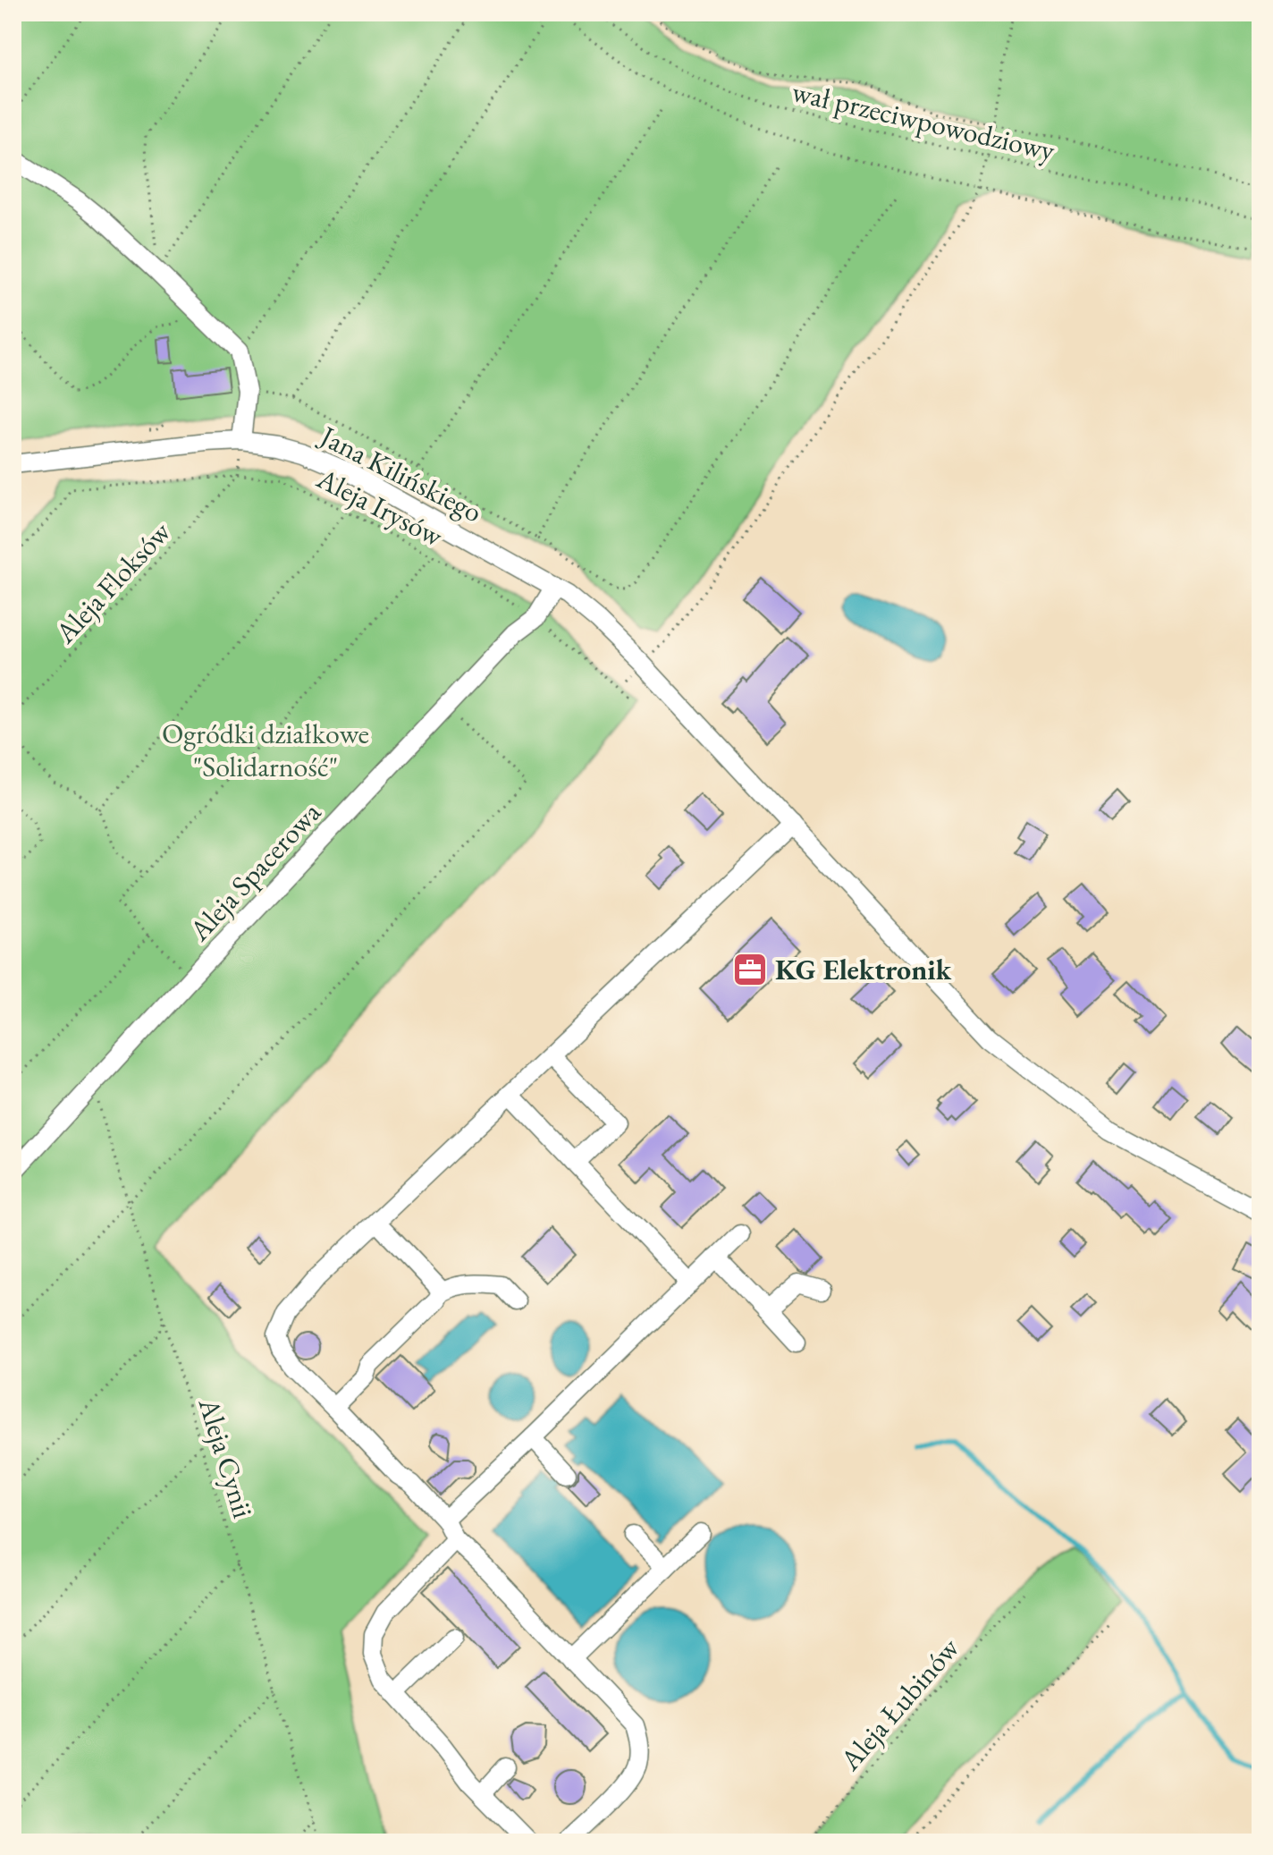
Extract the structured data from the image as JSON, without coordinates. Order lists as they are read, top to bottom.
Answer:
{
  "streets": {
    "street": ["Jana Kilińskiego", "Aleja Spacerowa"],
    "path": [
      "wał przeciwpowodziowy",
      "Aleja Irysów",
      "Aleja Floksów",
      "Aleja Cynii",
      "Aleja Łubinów"
    ]
  },
  "crossings": [
    ["Aleja Irysów", "Aleja Floksów"],
    ["Aleja Irysów", "Aleja Spacerowa"],
    ["Aleja Spacerowa", "Aleja Cynii"]
  ],
  "parks": ["Ogródki działkowe \"Solidarność\""],
  "places": {
    "office": ["KG Elektronik"]
  }
}
